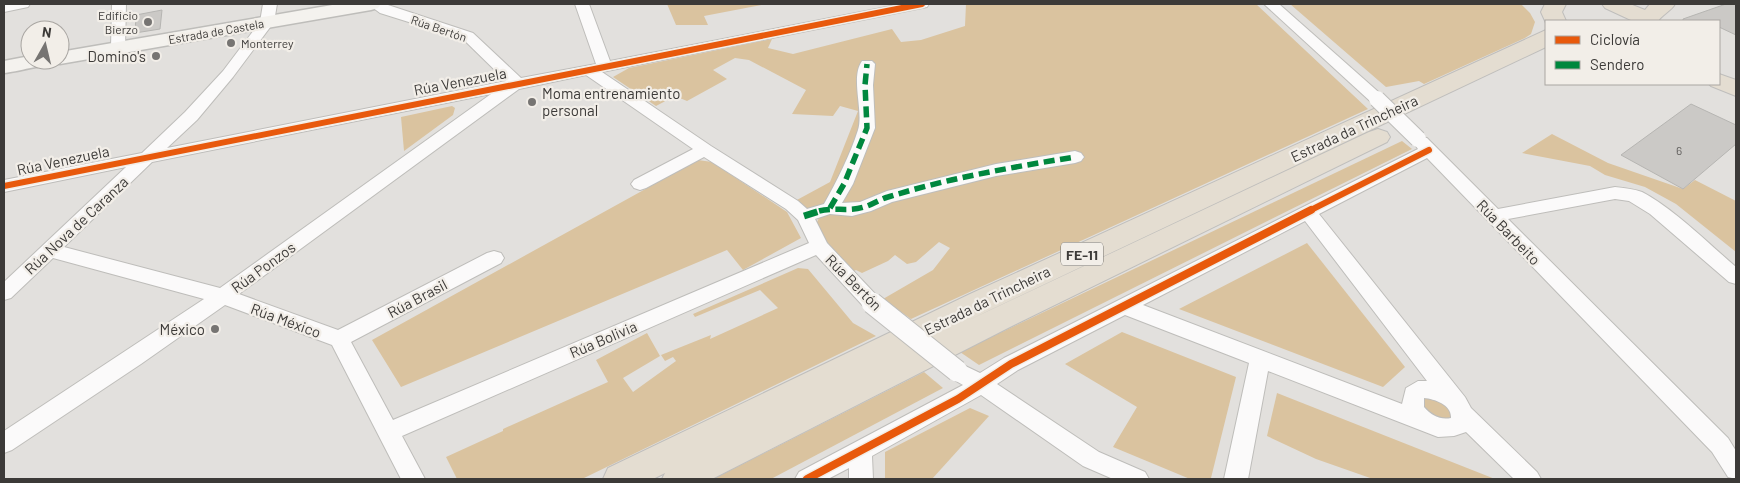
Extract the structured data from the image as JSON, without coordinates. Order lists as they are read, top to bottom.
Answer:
{
  "streets": {
    "highway": ["Estrada da Trincheira", "FE-11"],
    "main road": ["Estrada de Castela"],
    "street": [
      "Rúa Bertón",
      "Rúa Venezuela",
      "Rúa Nova de Caranza",
      "Rúa Barbeito",
      "Rúa Ponzos",
      "Rúa Brasil",
      "Rúa México",
      "Rúa Bolivia"
    ]
  },
  "crossings": [
    ["Rúa Bertón", "Estrada de Castela"],
    ["Rúa Bertón", "Rúa Venezuela"],
    ["Rúa Bertón", "Rúa Ponzos"],
    ["Rúa Bertón", "Rúa Bolivia"],
    ["Estrada de Castela", "Rúa Nova de Caranza"],
    ["Rúa Venezuela", "Rúa Nova de Caranza"],
    ["Rúa Venezuela", "Rúa Ponzos"],
    ["Rúa Nova de Caranza", "Rúa México"],
    ["Rúa Ponzos", "Rúa México"],
    ["Rúa Brasil", "Rúa México"],
    ["Rúa México", "Rúa Bolivia"]
  ],
  "places": [
    "Edificio Bierzo",
    "Monterrey",
    "Domino's",
    "Moma entrenamiento personal",
    "México"
  ],
  "house_numbers": ["6"],
  "legend": ["Ciclovía", "Sendero"],
  "north": "top"
}
